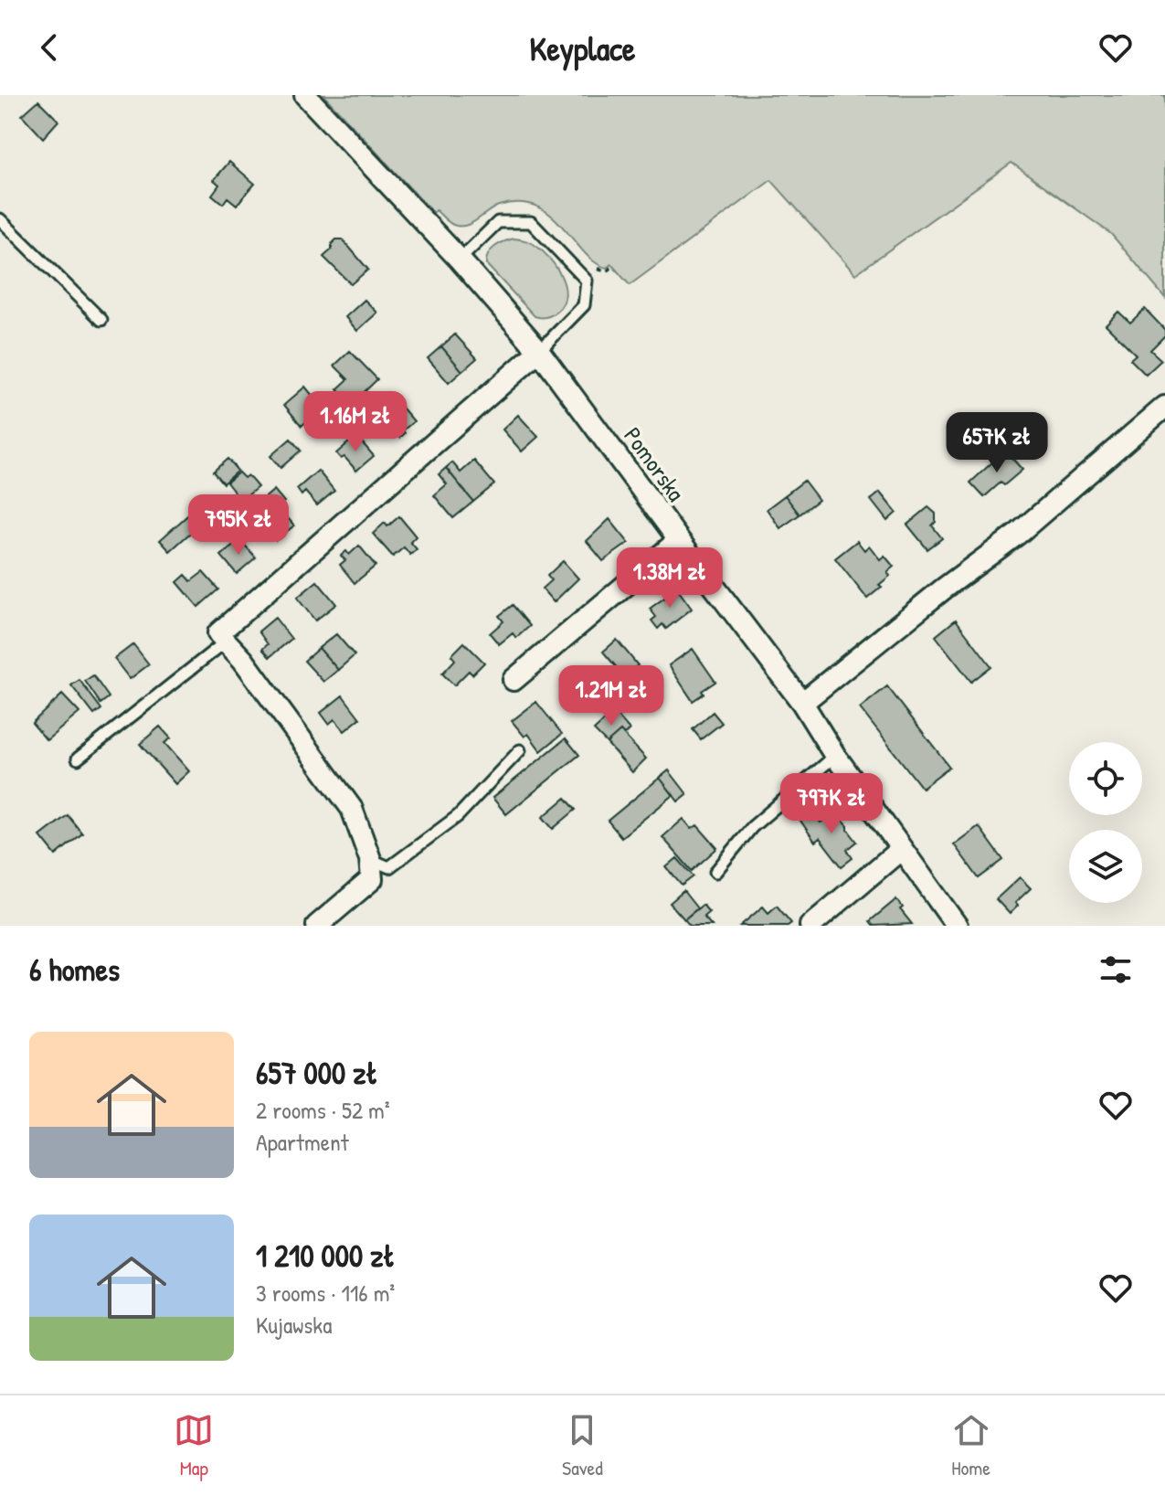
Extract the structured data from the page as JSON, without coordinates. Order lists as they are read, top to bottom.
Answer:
{
  "streets": {
    "street": ["Pomorska"]
  },
  "page": {
    "header": "Keyplace",
    "price": [
      "1.16M zł",
      "657K zł",
      "795K zł",
      "1.38M zł",
      "1.21M zł",
      "797K zł"
    ],
    "heading": "6 homes",
    "list": [
      {
        "name": "657 000 zł",
        "note": "2 rooms · 52 m² · Apartment"
      },
      {
        "name": "1 210 000 zł",
        "note": "3 rooms · 116 m² · Kujawska"
      }
    ],
    "tabs": ["Map", "Saved", "Home"]
  }
}
